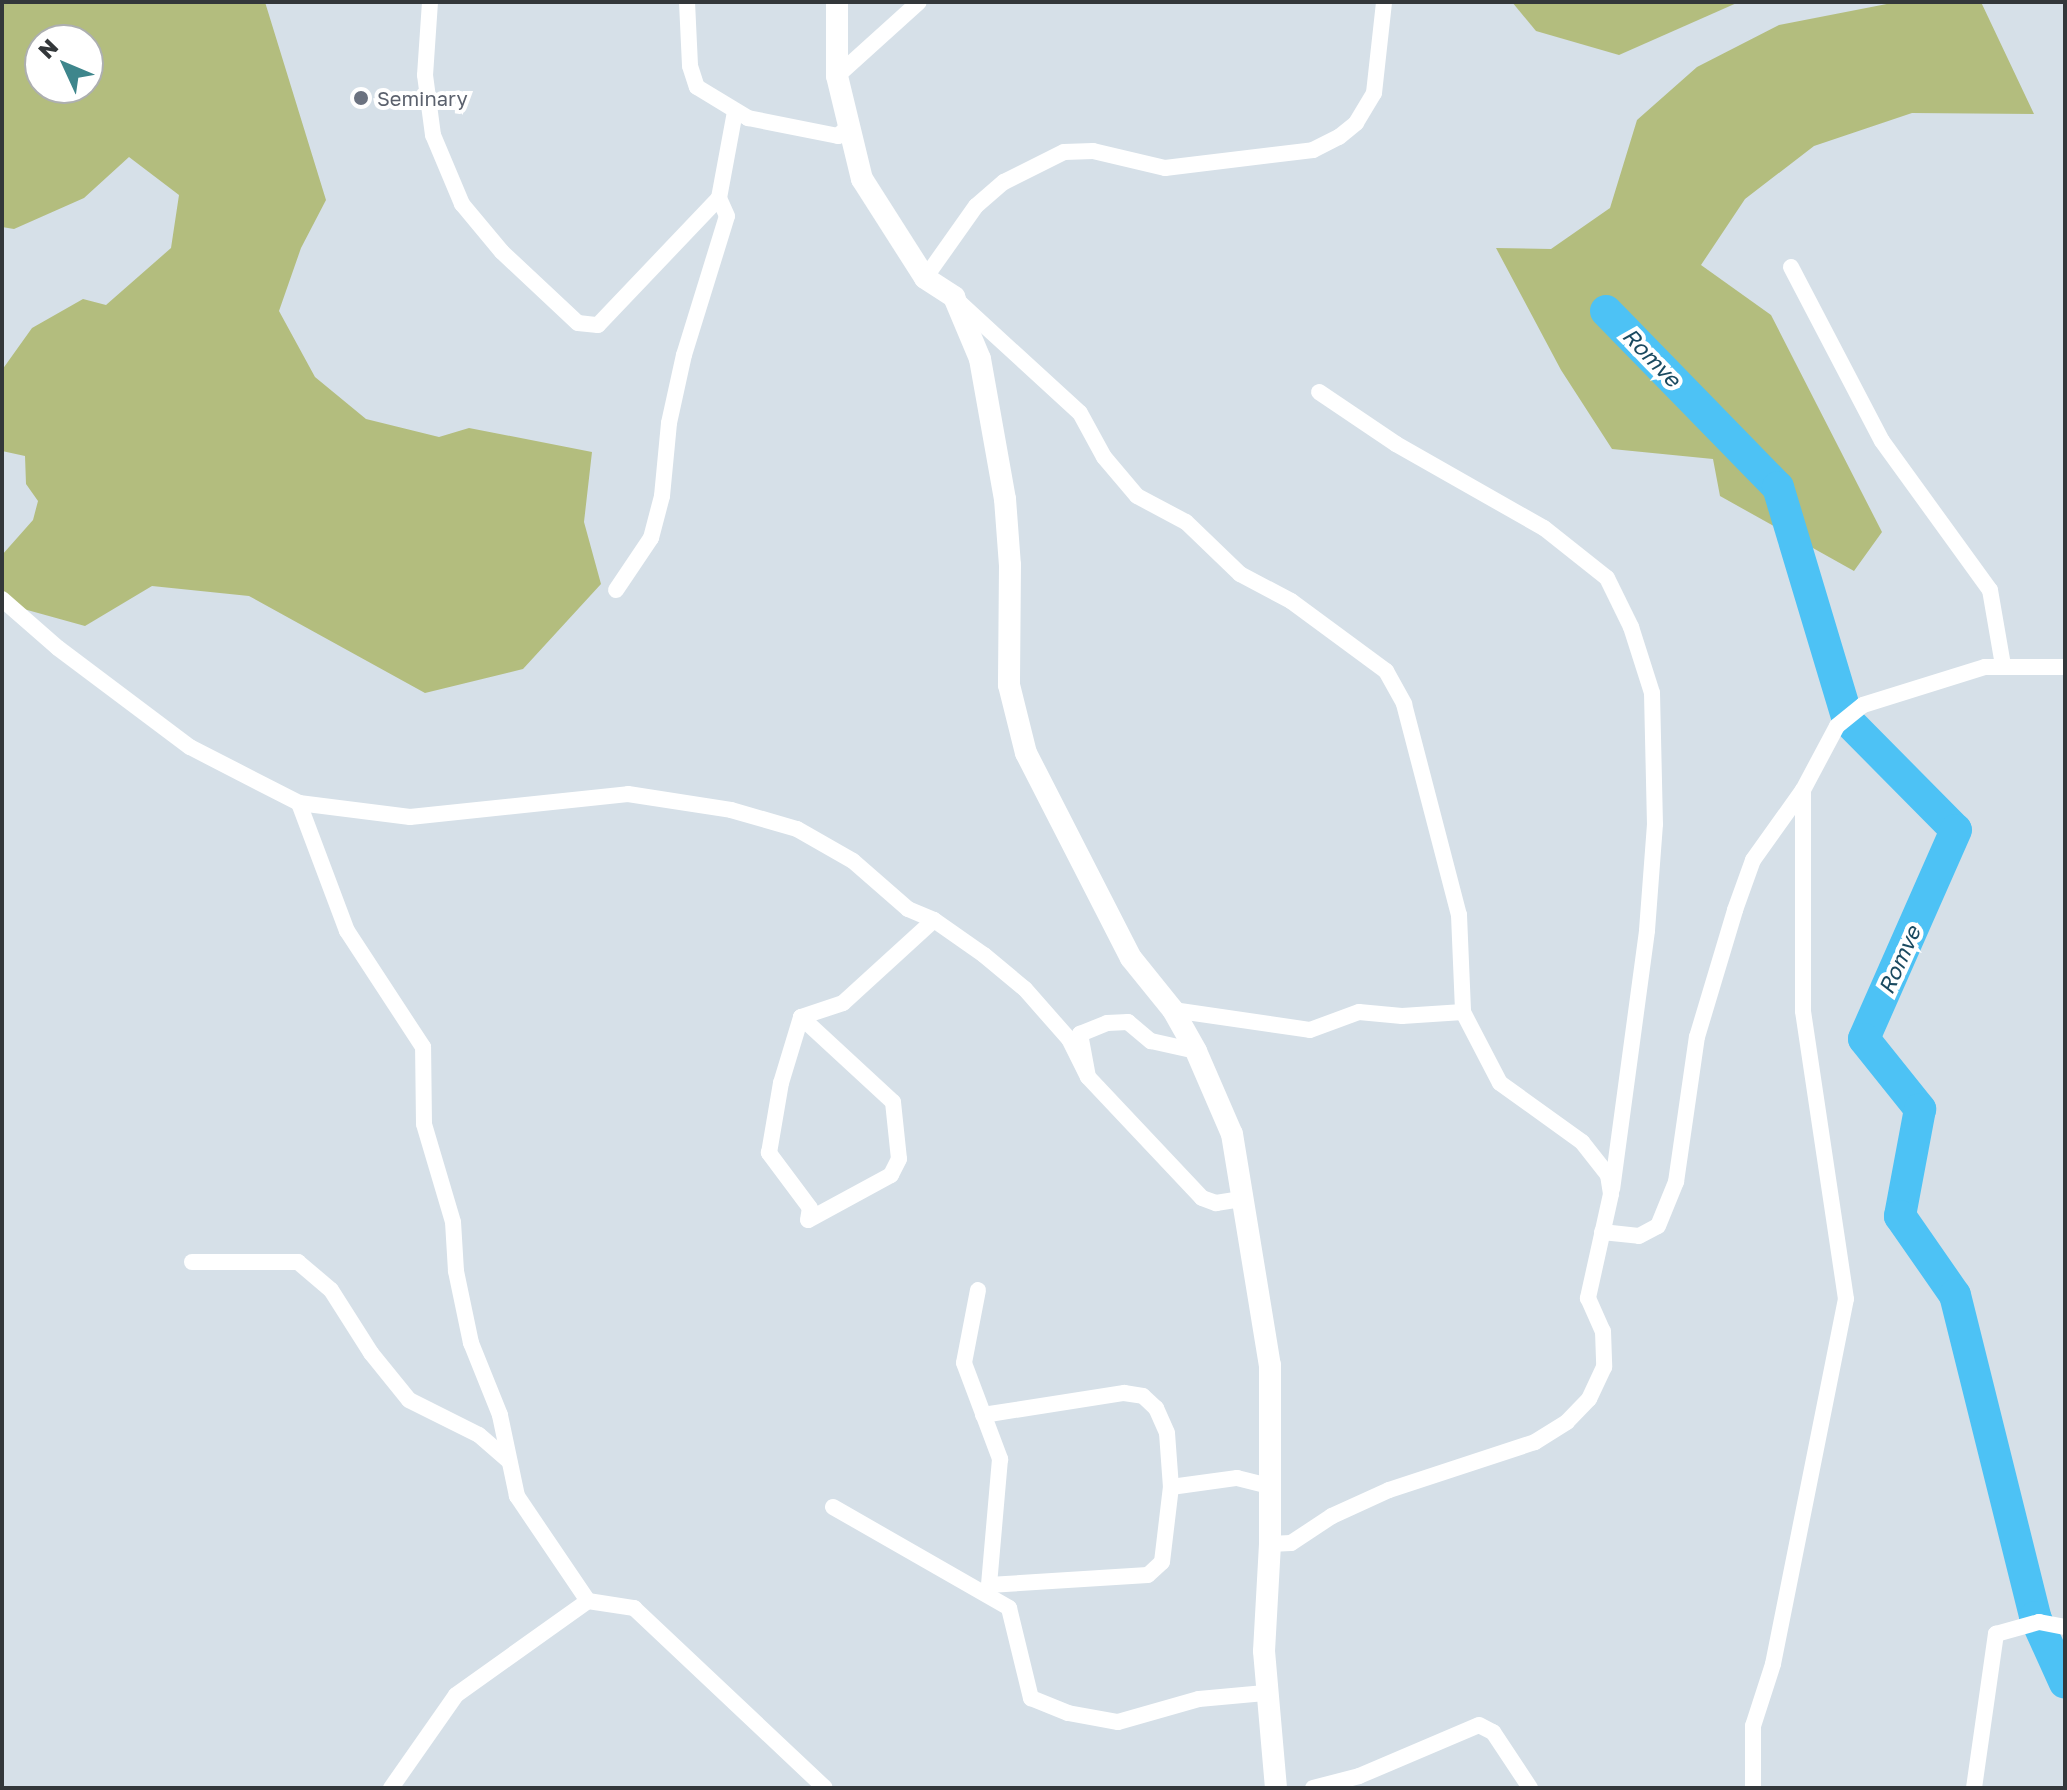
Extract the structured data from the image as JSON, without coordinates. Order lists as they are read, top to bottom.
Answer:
{
  "water": ["Romve"],
  "places": ["Seminary"],
  "north": "top left"
}
